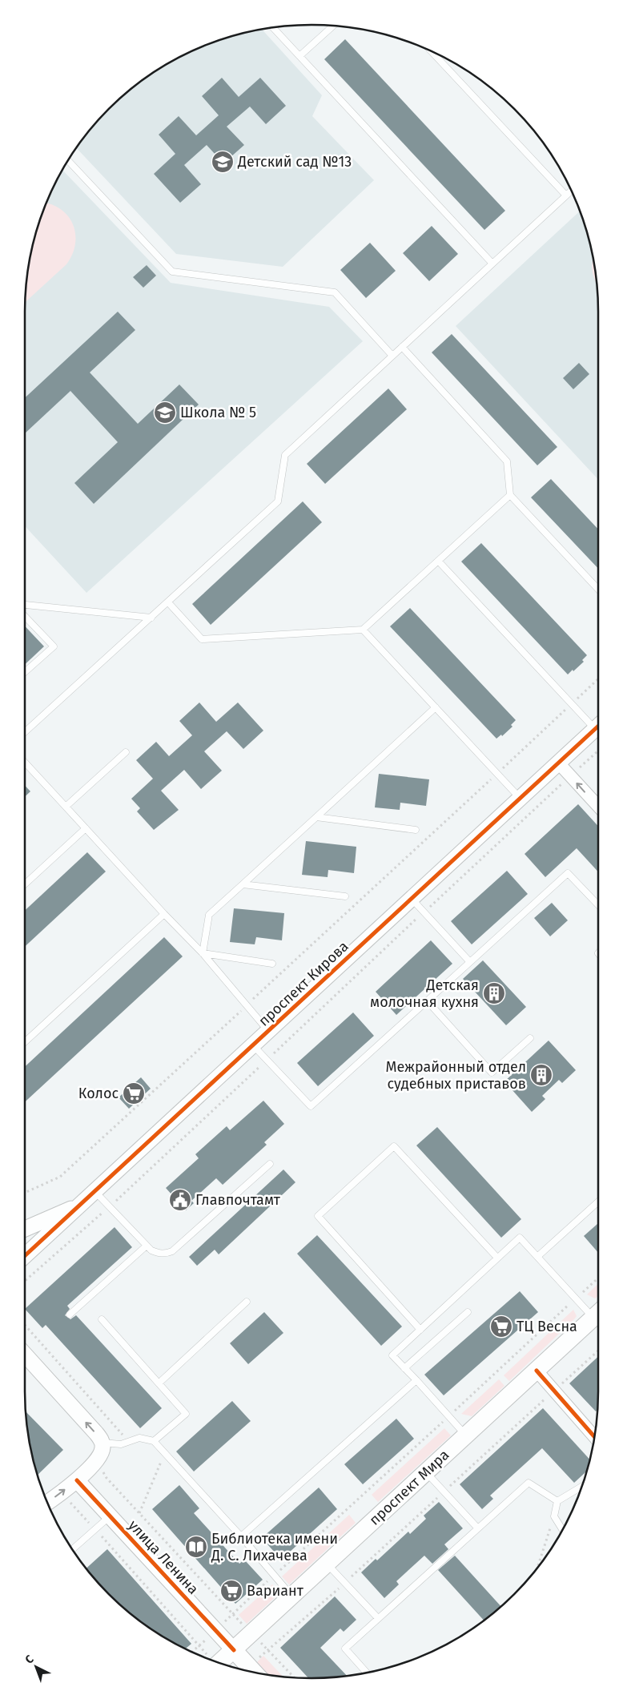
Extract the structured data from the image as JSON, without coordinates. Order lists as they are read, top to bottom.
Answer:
{
  "streets": {
    "main road": ["проспект Мира", "улица Ленина"],
    "street": ["проспект Кирова"]
  },
  "crossings": [
    ["проспект Мира", "улица Ленина"]
  ],
  "places": {
    "school or university": ["Детский сад №13", "Школа № 5"],
    "building": ["Детская молочная кухня", "Межрайонный отдел судебных приставов"],
    "supermarket": ["Колос", "ТЦ Весна", "Вариант"],
    "public building": ["Главпочтамт"],
    "library": ["Библиотека имени Д. С. Лихачева"]
  },
  "north": "top left"
}
